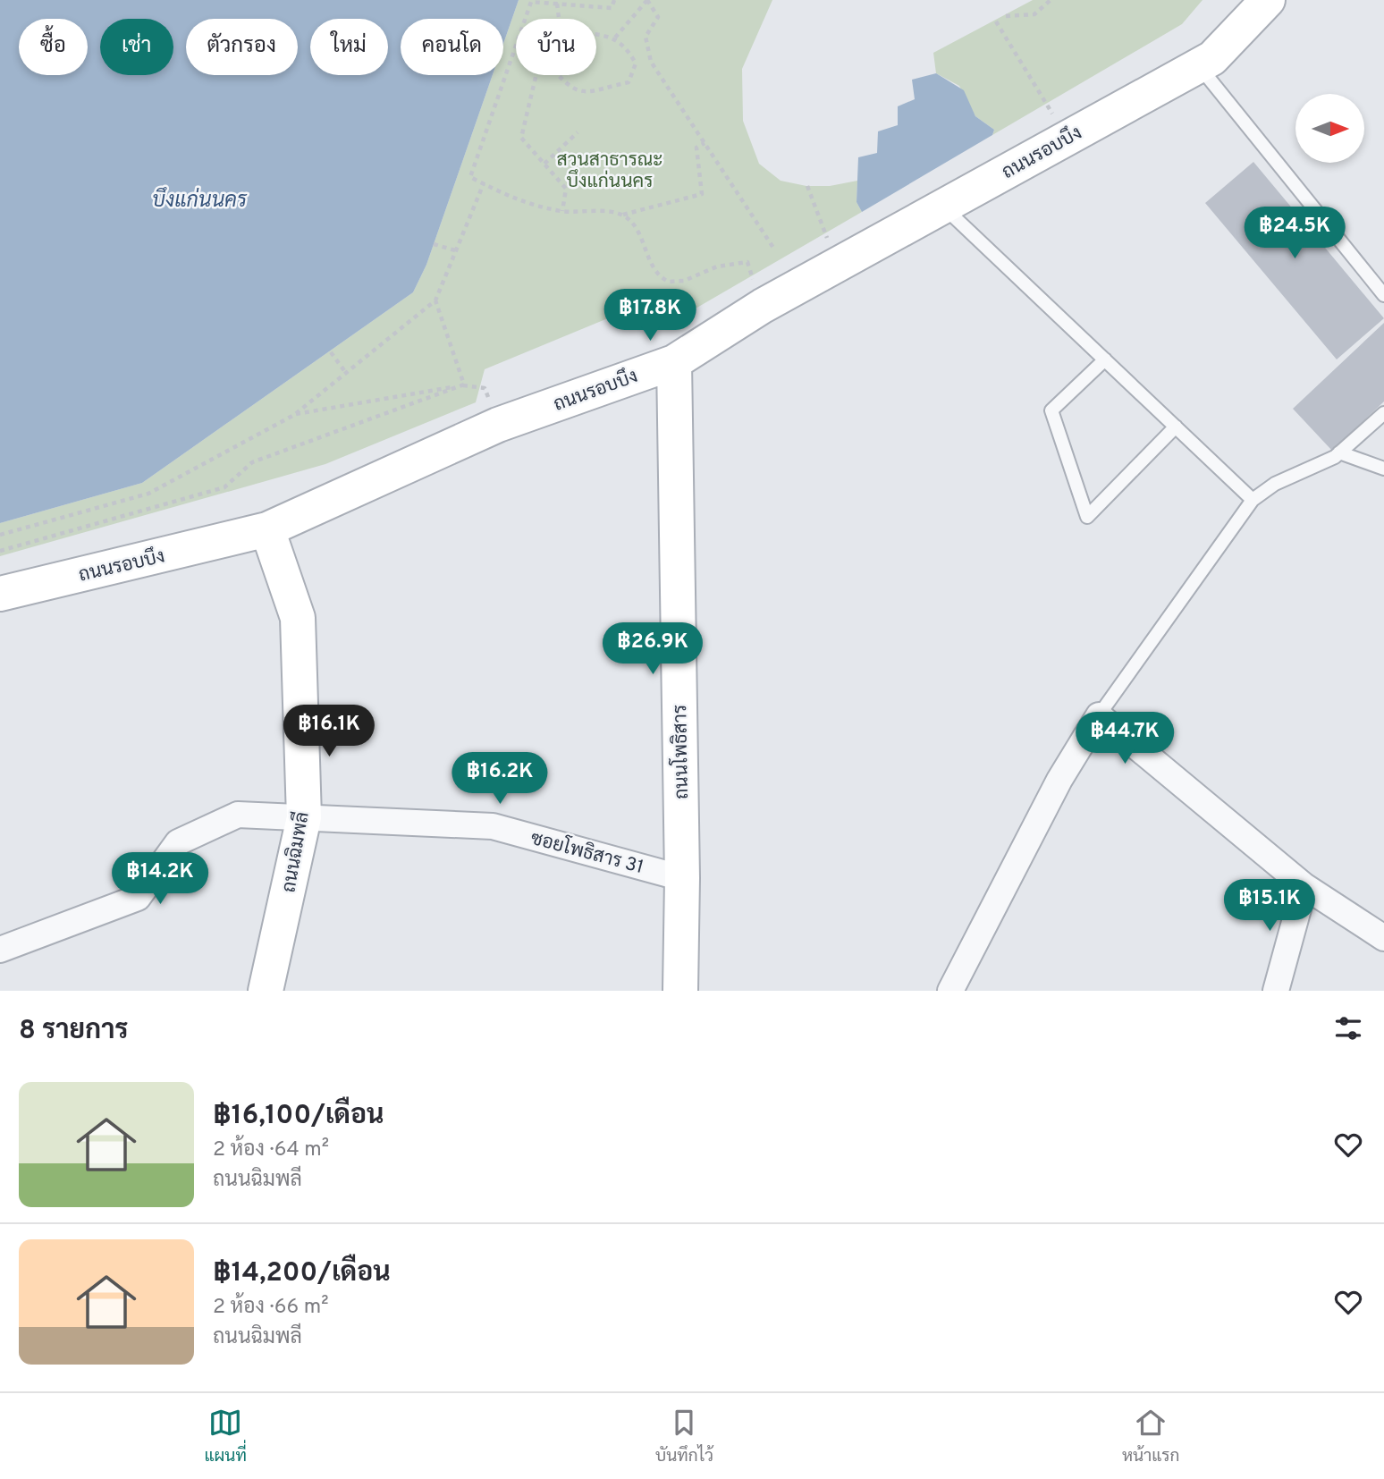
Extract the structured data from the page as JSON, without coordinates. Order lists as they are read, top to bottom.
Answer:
{
  "streets": {
    "street": [
      "ถนนรอบบึง",
      "ถนนโพธิสาร",
      "ถนนฉิมพลี",
      "ซอยโพธิสาร 31"
    ]
  },
  "crossings": [
    ["ถนนรอบบึง", "ถนนโพธิสาร"],
    ["ถนนรอบบึง", "ถนนฉิมพลี"],
    ["ถนนโพธิสาร", "ซอยโพธิสาร 31"],
    ["ถนนฉิมพลี", "ซอยโพธิสาร 31"]
  ],
  "water": ["บึงแก่นนคร"],
  "parks": ["สวนสาธารณะ บึงแก่นนคร"],
  "north": "right",
  "page": {
    "chip": [
      "ซื้อ",
      "เช่า",
      "ตัวกรอง",
      "ใหม่",
      "คอนโด",
      "บ้าน"
    ],
    "price": [
      "฿24.5K",
      "฿17.8K",
      "฿26.9K",
      "฿16.1K",
      "฿44.7K",
      "฿16.2K",
      "฿14.2K",
      "฿15.1K"
    ],
    "heading": "8 รายการ",
    "list": [
      {
        "name": "฿16,100/เดือน",
        "note": "2 ห้อง · 64 m² · ถนนฉิมพลี"
      },
      {
        "name": "฿14,200/เดือน",
        "note": "2 ห้อง · 66 m² · ถนนฉิมพลี"
      }
    ],
    "tabs": ["แผนที่", "บันทึกไว้", "หน้าแรก"]
  }
}
